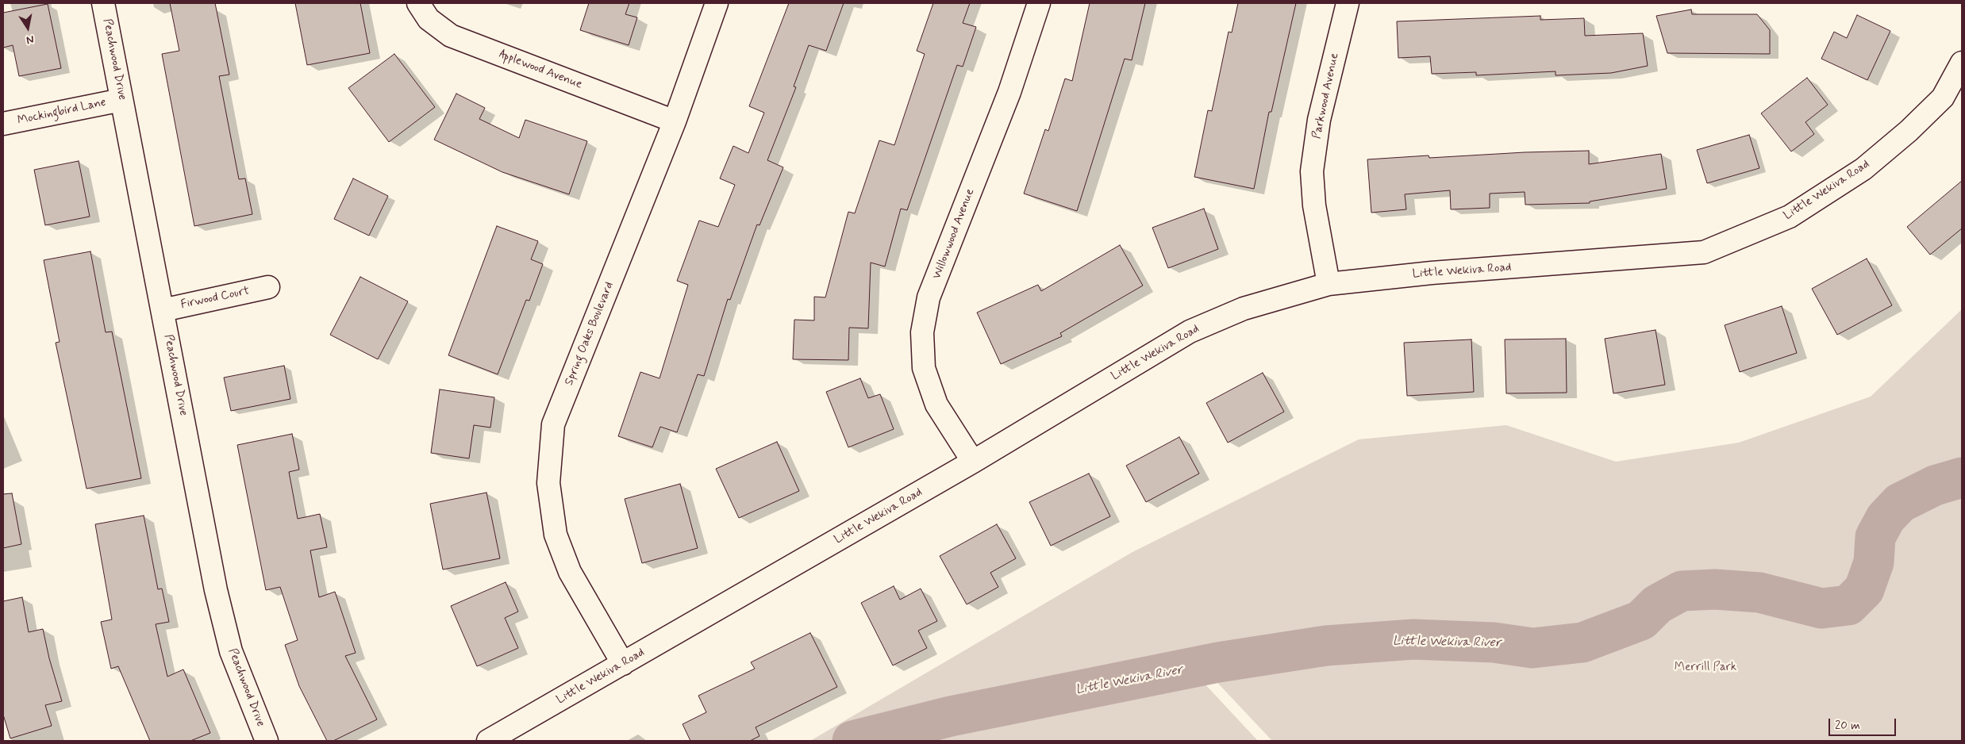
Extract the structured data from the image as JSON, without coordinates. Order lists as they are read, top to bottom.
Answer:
{
  "streets": {
    "street": [
      "Peachwood Drive",
      "Applewood Avenue",
      "Parkwood Avenue",
      "Mockingbird Lane",
      "Little Wekiva Road",
      "Willowwood Avenue",
      "Firwood Court",
      "Spring Oaks Boulevard"
    ]
  },
  "crossings": [
    ["Peachwood Drive", "Mockingbird Lane"],
    ["Peachwood Drive", "Firwood Court"],
    ["Applewood Avenue", "Spring Oaks Boulevard"],
    ["Parkwood Avenue", "Little Wekiva Road"],
    ["Little Wekiva Road", "Willowwood Avenue"],
    ["Little Wekiva Road", "Spring Oaks Boulevard"]
  ],
  "water": ["Little Wekiva River"],
  "parks": ["Merrill Park"],
  "scale_bar": "20 m",
  "north": "bottom"
}
